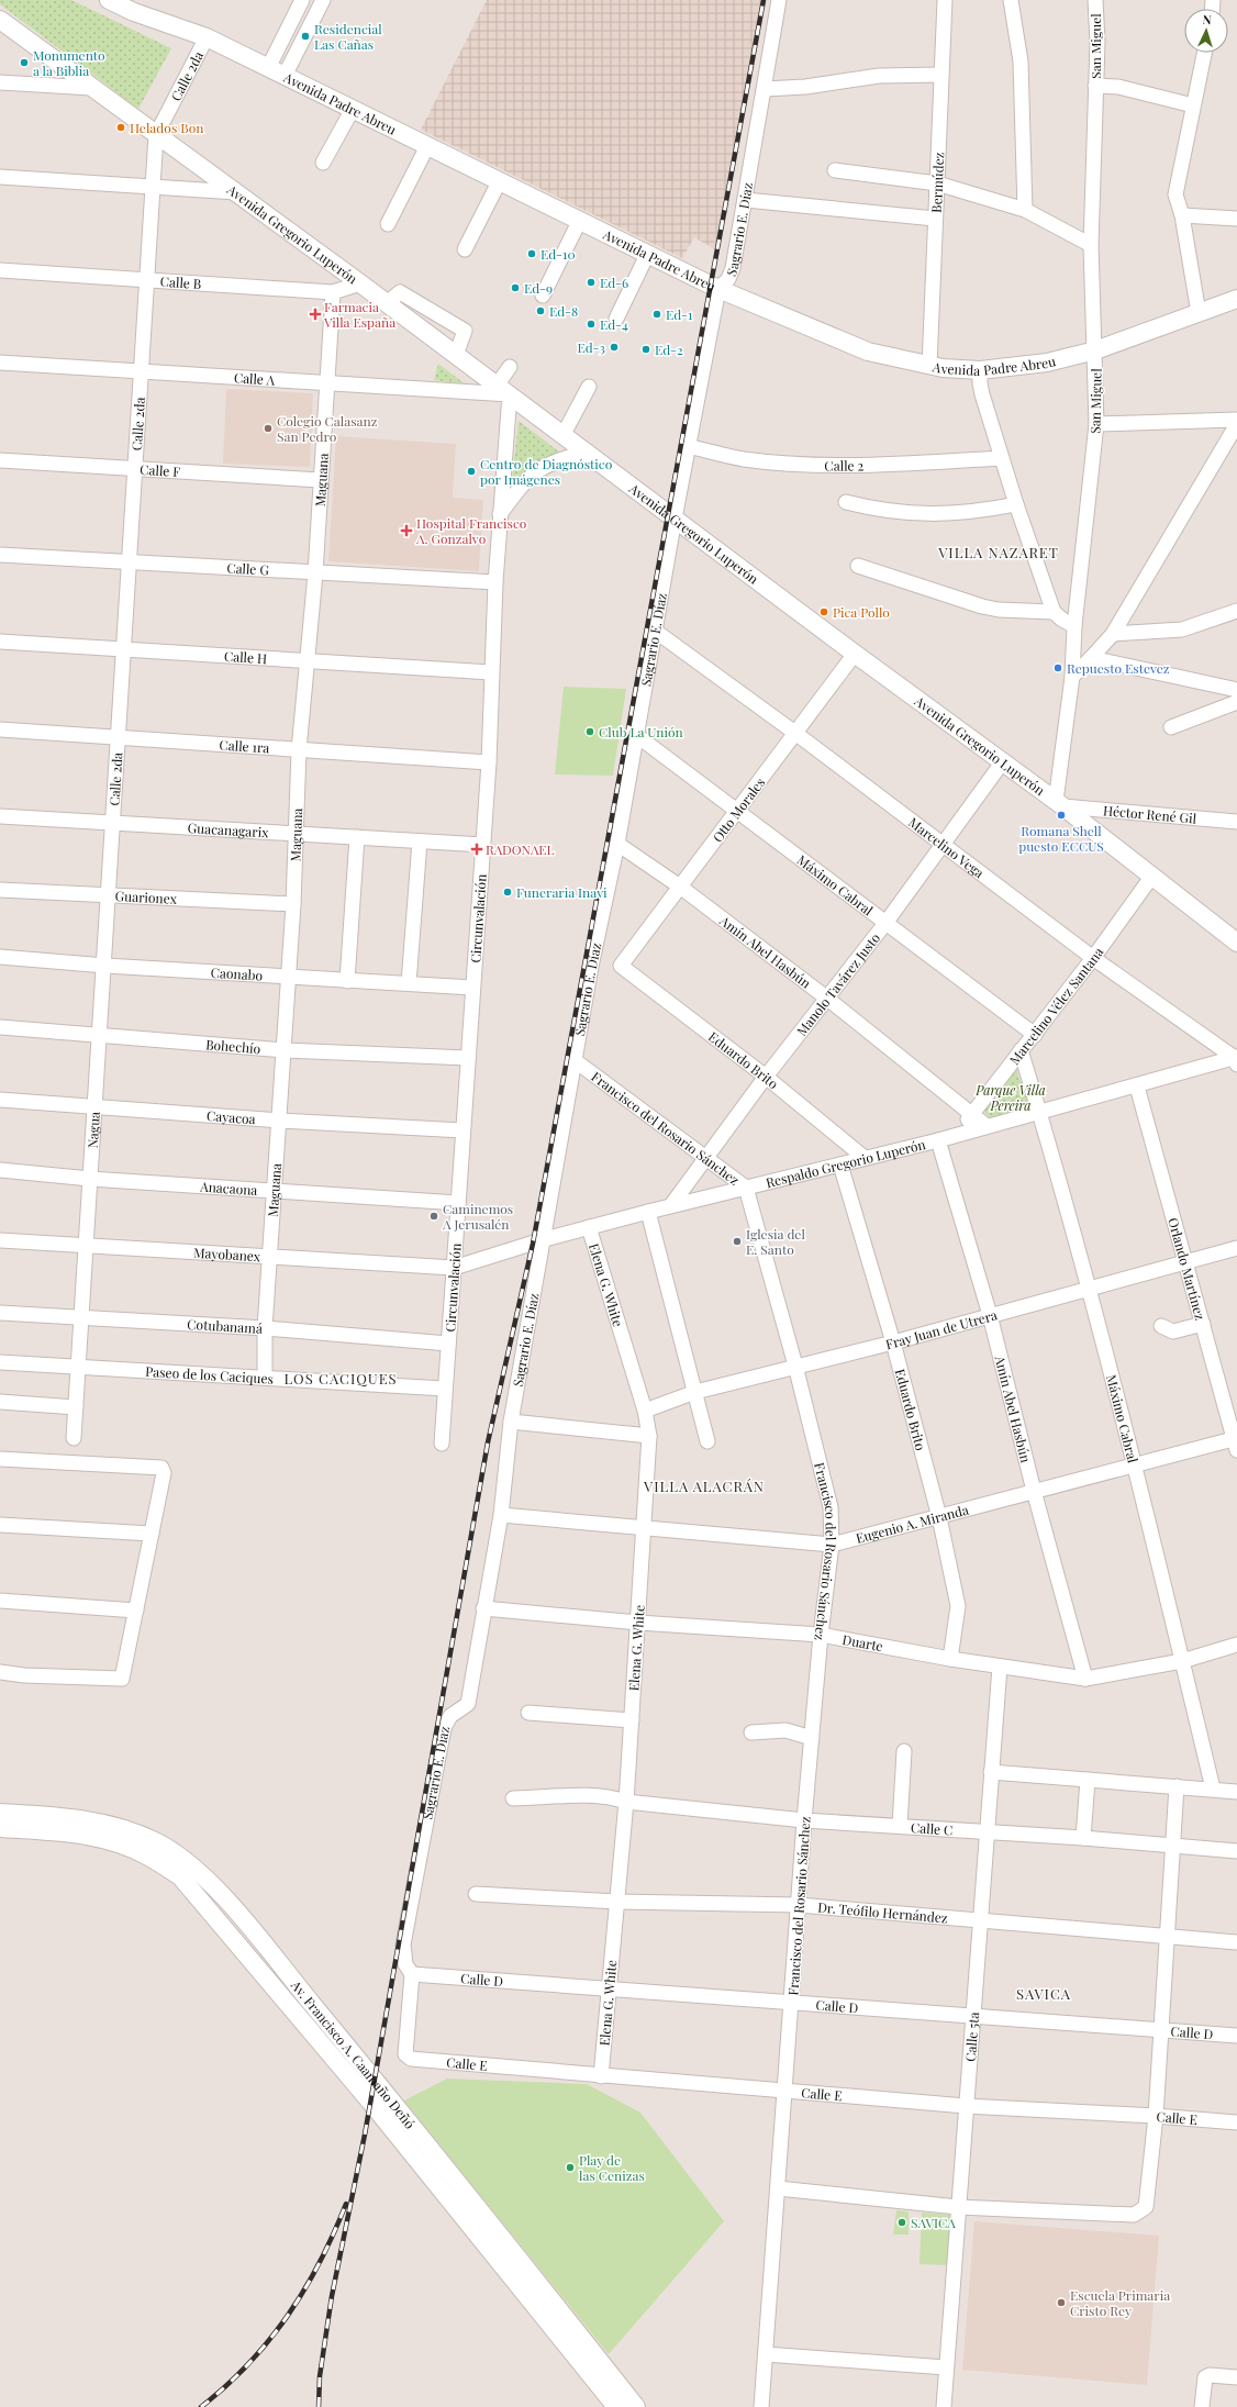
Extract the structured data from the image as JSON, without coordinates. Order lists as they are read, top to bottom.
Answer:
{
  "streets": {
    "main road": ["Avenida Padre Abreu", "Avenida Gregorio Luperón", "Av. Francisco A. Caamaño Deñó"],
    "street": [
      "San Miguel",
      "Calle 2da",
      "Bermúdez",
      "Sagrario E. Díaz",
      "Calle B",
      "Calle A",
      "Calle 2",
      "Calle F",
      "Maguana",
      "Calle G",
      "Calle H",
      "Calle 1ra",
      "Otto Morales",
      "Héctor René Gil",
      "Guacanagarix",
      "Marcelino Vega",
      "Máximo Cabral",
      "Guarionex",
      "Circunvalación",
      "Amín Abel Hasbún",
      "Caonabo",
      "Manolo Tavárez Justo",
      "Marcelino Vélez Santana",
      "Bohechío",
      "Eduardo Brito",
      "Cayacoa",
      "Francisco del Rosario Sánchez",
      "Nagua",
      "Respaldo Gregorio Luperón",
      "Anacaona",
      "Mayobanex",
      "Orlando Martínez",
      "Elena G. White",
      "Cotubanamá",
      "Fray Juan de Utrera",
      "Paseo de los Caciques",
      "Eugenio A. Miranda",
      "Duarte",
      "Calle C",
      "Dr. Teófilo Hernández",
      "Calle D",
      "Calle 5ta",
      "Calle E"
    ]
  },
  "crossings": [
    ["San Miguel", "Avenida Padre Abreu"],
    ["San Miguel", "Avenida Gregorio Luperón"],
    ["San Miguel", "Héctor René Gil"],
    ["Calle 2da", "Avenida Padre Abreu"],
    ["Calle 2da", "Avenida Gregorio Luperón"],
    ["Calle 2da", "Calle B"],
    ["Calle 2da", "Calle A"],
    ["Calle 2da", "Calle F"],
    ["Calle 2da", "Calle G"],
    ["Calle 2da", "Calle H"],
    ["Calle 2da", "Calle 1ra"],
    ["Calle 2da", "Guacanagarix"],
    ["Calle 2da", "Nagua"],
    ["Avenida Padre Abreu", "Bermúdez"],
    ["Avenida Padre Abreu", "Sagrario E. Díaz"],
    ["Sagrario E. Díaz", "Avenida Gregorio Luperón"],
    ["Sagrario E. Díaz", "Calle 2"],
    ["Sagrario E. Díaz", "Marcelino Vega"],
    ["Sagrario E. Díaz", "Máximo Cabral"],
    ["Sagrario E. Díaz", "Amín Abel Hasbún"],
    ["Sagrario E. Díaz", "Francisco del Rosario Sánchez"],
    ["Sagrario E. Díaz", "Respaldo Gregorio Luperón"],
    ["Sagrario E. Díaz", "Eugenio A. Miranda"],
    ["Sagrario E. Díaz", "Duarte"],
    ["Sagrario E. Díaz", "Calle D"],
    ["Sagrario E. Díaz", "Calle E"],
    ["Avenida Gregorio Luperón", "Calle B"],
    ["Avenida Gregorio Luperón", "Calle A"],
    ["Avenida Gregorio Luperón", "Otto Morales"],
    ["Avenida Gregorio Luperón", "Héctor René Gil"],
    ["Avenida Gregorio Luperón", "Circunvalación"],
    ["Avenida Gregorio Luperón", "Manolo Tavárez Justo"],
    ["Avenida Gregorio Luperón", "Marcelino Vélez Santana"],
    ["Calle B", "Maguana"],
    ["Calle A", "Maguana"],
    ["Calle A", "Circunvalación"],
    ["Calle F", "Maguana"],
    ["Maguana", "Calle G"],
    ["Maguana", "Calle H"],
    ["Maguana", "Calle 1ra"],
    ["Maguana", "Guacanagarix"],
    ["Maguana", "Guarionex"],
    ["Maguana", "Caonabo"],
    ["Maguana", "Bohechío"],
    ["Maguana", "Cayacoa"],
    ["Maguana", "Anacaona"],
    ["Maguana", "Mayobanex"],
    ["Maguana", "Cotubanamá"],
    ["Maguana", "Paseo de los Caciques"],
    ["Calle G", "Circunvalación"],
    ["Calle H", "Circunvalación"],
    ["Calle 1ra", "Circunvalación"],
    ["Otto Morales", "Marcelino Vega"],
    ["Otto Morales", "Máximo Cabral"],
    ["Otto Morales", "Amín Abel Hasbún"],
    ["Otto Morales", "Eduardo Brito"],
    ["Guacanagarix", "Circunvalación"],
    ["Guacanagarix", "Nagua"],
    ["Marcelino Vega", "Manolo Tavárez Justo"],
    ["Marcelino Vega", "Marcelino Vélez Santana"],
    ["Marcelino Vega", "Respaldo Gregorio Luperón"],
    ["Máximo Cabral", "Manolo Tavárez Justo"],
    ["Máximo Cabral", "Marcelino Vélez Santana"],
    ["Máximo Cabral", "Respaldo Gregorio Luperón"],
    ["Máximo Cabral", "Fray Juan de Utrera"],
    ["Máximo Cabral", "Eugenio A. Miranda"],
    ["Máximo Cabral", "Duarte"],
    ["Guarionex", "Nagua"],
    ["Circunvalación", "Caonabo"],
    ["Circunvalación", "Bohechío"],
    ["Circunvalación", "Cayacoa"],
    ["Circunvalación", "Respaldo Gregorio Luperón"],
    ["Circunvalación", "Anacaona"],
    ["Circunvalación", "Mayobanex"],
    ["Circunvalación", "Cotubanamá"],
    ["Circunvalación", "Paseo de los Caciques"],
    ["Amín Abel Hasbún", "Manolo Tavárez Justo"],
    ["Amín Abel Hasbún", "Marcelino Vélez Santana"],
    ["Amín Abel Hasbún", "Respaldo Gregorio Luperón"],
    ["Amín Abel Hasbún", "Fray Juan de Utrera"],
    ["Amín Abel Hasbún", "Eugenio A. Miranda"],
    ["Amín Abel Hasbún", "Duarte"],
    ["Caonabo", "Nagua"],
    ["Manolo Tavárez Justo", "Eduardo Brito"],
    ["Manolo Tavárez Justo", "Francisco del Rosario Sánchez"],
    ["Manolo Tavárez Justo", "Respaldo Gregorio Luperón"],
    ["Marcelino Vélez Santana", "Respaldo Gregorio Luperón"],
    ["Bohechío", "Nagua"],
    ["Eduardo Brito", "Respaldo Gregorio Luperón"],
    ["Eduardo Brito", "Fray Juan de Utrera"],
    ["Eduardo Brito", "Eugenio A. Miranda"],
    ["Eduardo Brito", "Duarte"],
    ["Cayacoa", "Nagua"],
    ["Francisco del Rosario Sánchez", "Respaldo Gregorio Luperón"],
    ["Francisco del Rosario Sánchez", "Fray Juan de Utrera"],
    ["Francisco del Rosario Sánchez", "Eugenio A. Miranda"],
    ["Francisco del Rosario Sánchez", "Duarte"],
    ["Francisco del Rosario Sánchez", "Calle C"],
    ["Francisco del Rosario Sánchez", "Dr. Teófilo Hernández"],
    ["Francisco del Rosario Sánchez", "Calle D"],
    ["Francisco del Rosario Sánchez", "Calle E"],
    ["Nagua", "Anacaona"],
    ["Nagua", "Mayobanex"],
    ["Nagua", "Cotubanamá"],
    ["Nagua", "Paseo de los Caciques"],
    ["Respaldo Gregorio Luperón", "Mayobanex"],
    ["Respaldo Gregorio Luperón", "Orlando Martínez"],
    ["Respaldo Gregorio Luperón", "Elena G. White"],
    ["Orlando Martínez", "Fray Juan de Utrera"],
    ["Orlando Martínez", "Eugenio A. Miranda"],
    ["Elena G. White", "Fray Juan de Utrera"],
    ["Elena G. White", "Eugenio A. Miranda"],
    ["Elena G. White", "Duarte"],
    ["Elena G. White", "Calle C"],
    ["Elena G. White", "Dr. Teófilo Hernández"],
    ["Elena G. White", "Calle D"],
    ["Elena G. White", "Calle E"],
    ["Duarte", "Calle 5ta"],
    ["Calle C", "Calle 5ta"],
    ["Dr. Teófilo Hernández", "Calle 5ta"],
    ["Calle D", "Calle 5ta"],
    ["Calle D", "Calle E"],
    ["Calle 5ta", "Calle E"]
  ],
  "districts": [
    "VILLA NAZARET",
    "LOS CACIQUES",
    "VILLA ALACRÁN",
    "SAVICA"
  ],
  "parks": ["Parque Villa Pereira"],
  "places": {
    "other": [
      "Residencial Las Cañas",
      "Monumento a la Biblia",
      "Helados Bon",
      "Ed-10",
      "Ed-6",
      "Ed-9",
      "Ed-8",
      "Ed-1",
      "Ed-4",
      "Ed-3",
      "Ed-2",
      "Colegio Calasanz San Pedro",
      "Centro de Diagnóstico por Imágenes",
      "Pica Pollo",
      "Repuesto Estevez",
      "Club La Unión",
      "Romana Shell puesto ECCUS",
      "Funeraria Inavi",
      "Caminemos A Jerusalén",
      "Iglesia del E. Santo",
      "Play de las Cenizas",
      "SAVICA",
      "Escuela Primaria Cristo Rey"
    ],
    "health": ["Farmacia Villa España", "Hospital Francisco A. Gonzalvo", "RADONAEL"]
  },
  "north": "top"
}
